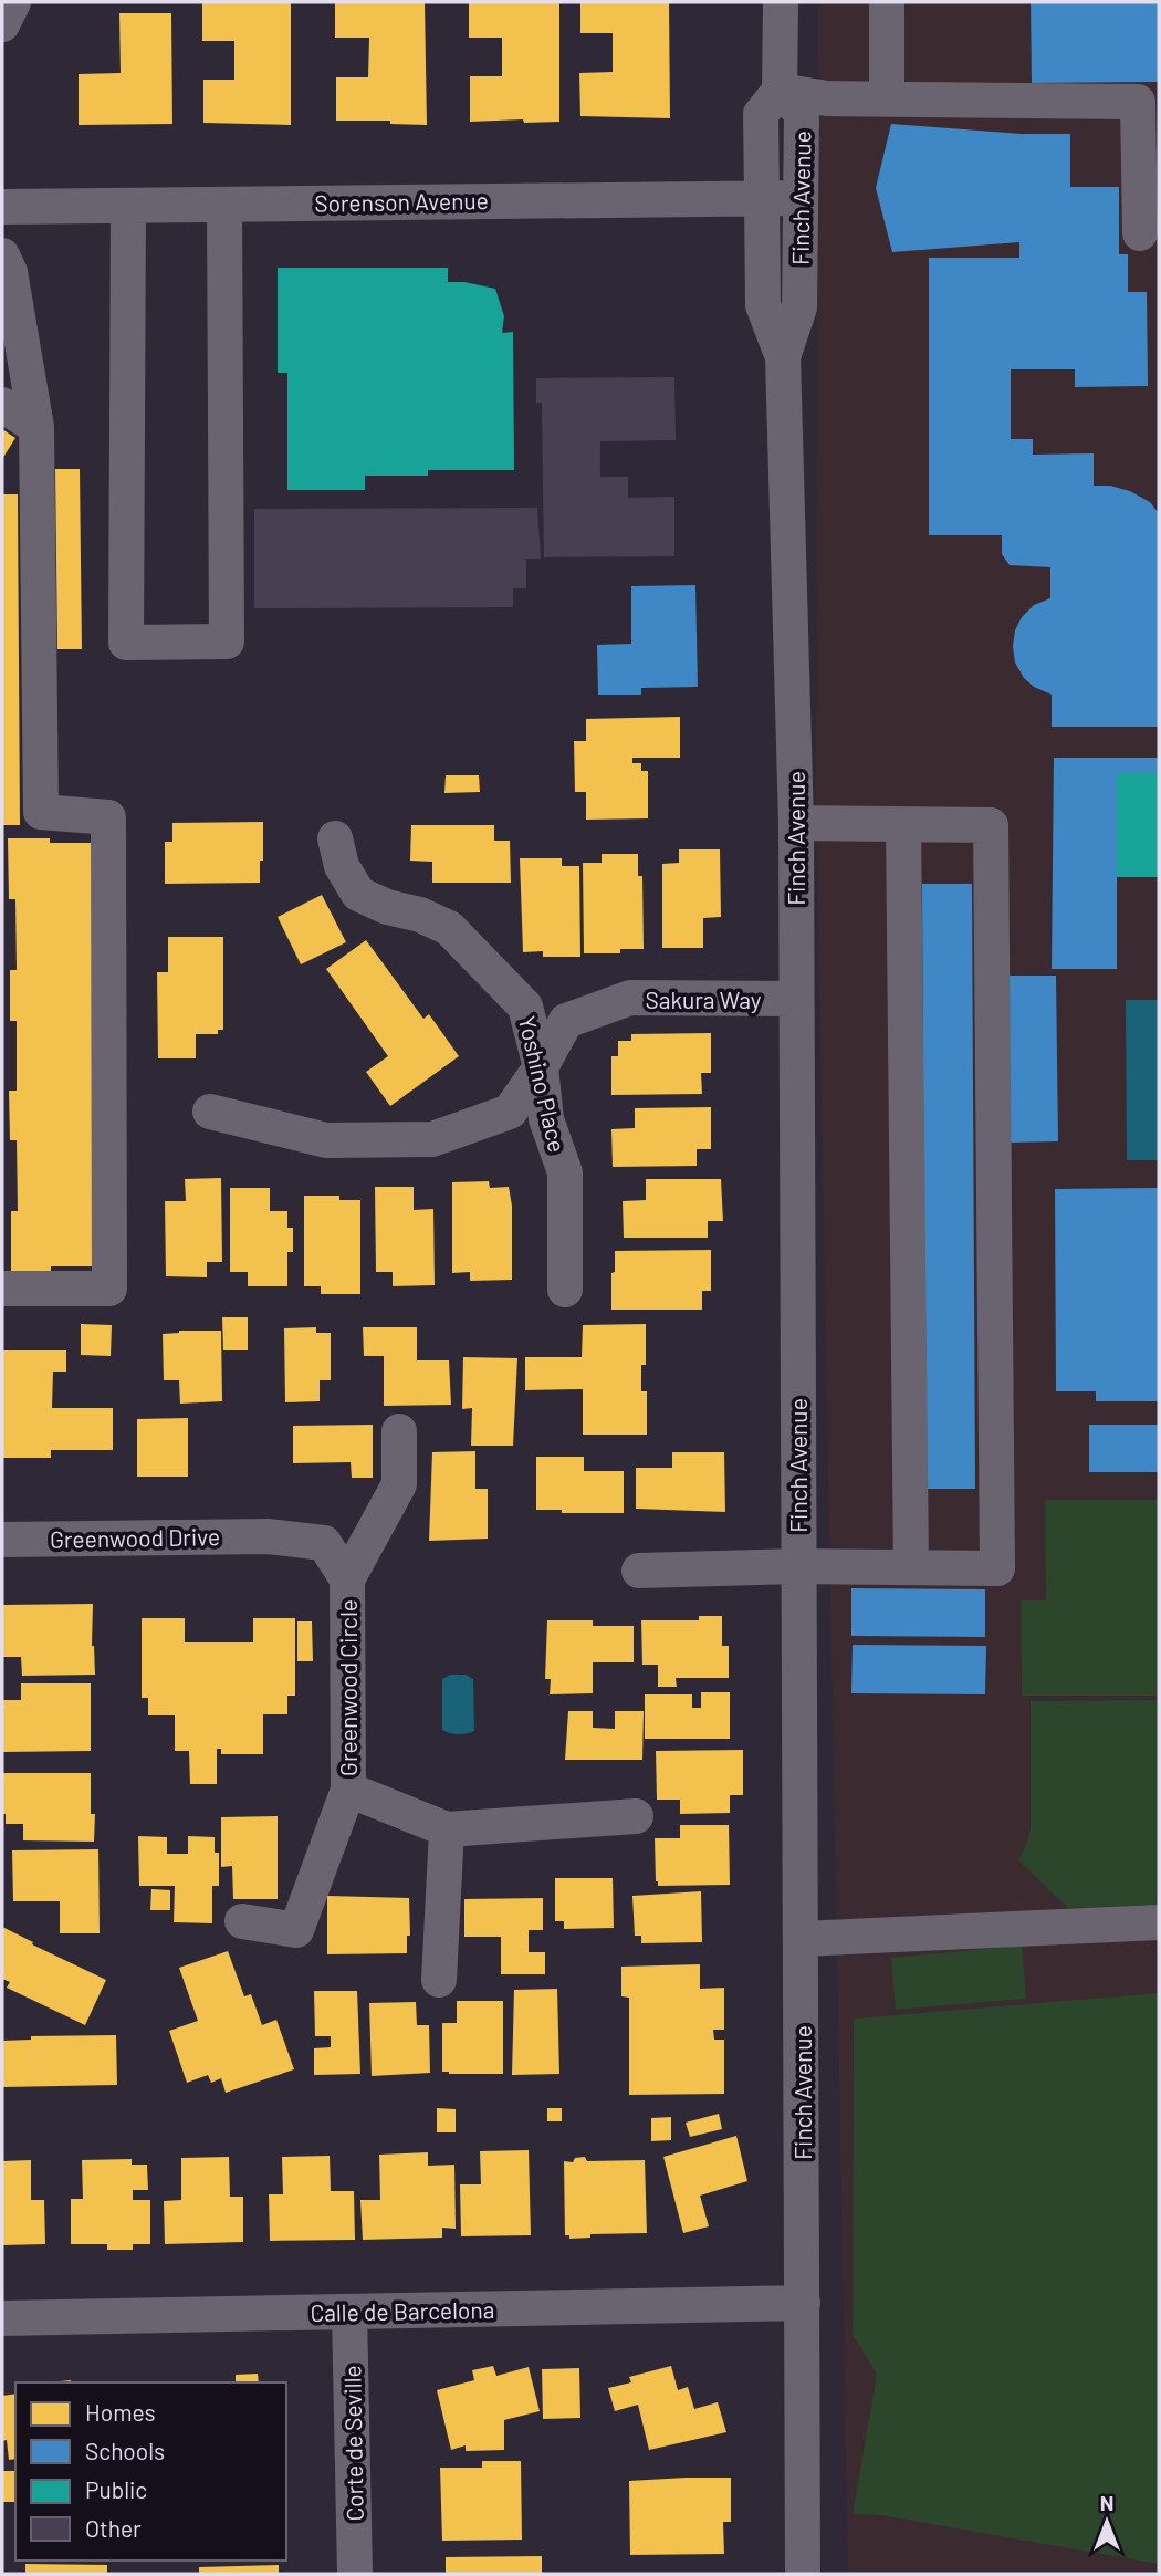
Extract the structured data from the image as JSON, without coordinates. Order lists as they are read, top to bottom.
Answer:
{
  "streets": {
    "street": [
      "Finch Avenue",
      "Sorenson Avenue",
      "Sakura Way",
      "Yoshino Place",
      "Greenwood Drive",
      "Greenwood Circle",
      "Calle de Barcelona",
      "Corte de Seville"
    ]
  },
  "crossings": [
    ["Finch Avenue", "Sorenson Avenue"],
    ["Finch Avenue", "Sakura Way"],
    ["Finch Avenue", "Calle de Barcelona"],
    ["Sakura Way", "Yoshino Place"],
    ["Greenwood Drive", "Greenwood Circle"],
    ["Calle de Barcelona", "Corte de Seville"]
  ],
  "legend": [
    "Homes",
    "Schools",
    "Public",
    "Other"
  ],
  "north": "top"
}
